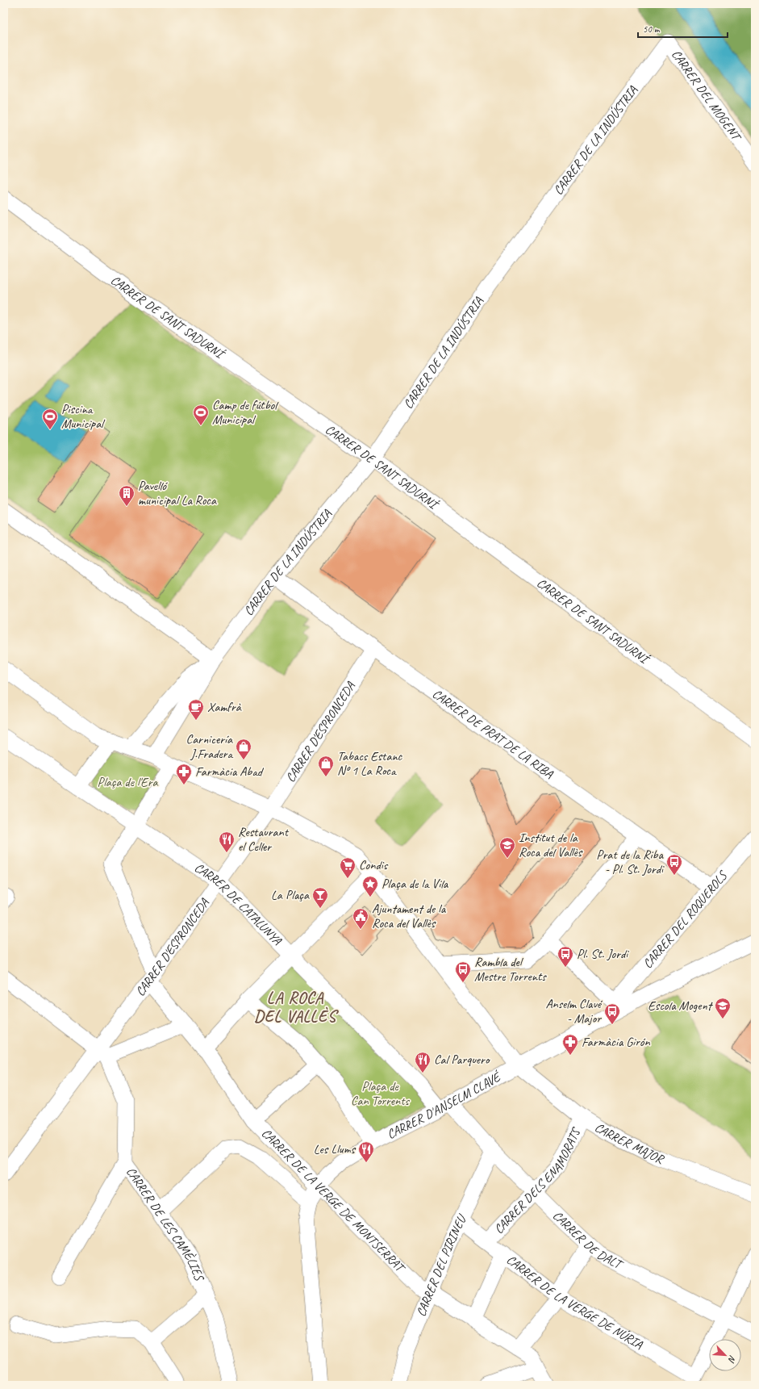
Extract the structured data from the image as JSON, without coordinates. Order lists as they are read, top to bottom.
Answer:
{
  "streets": {
    "street": [
      "CARRER DEL MOGENT",
      "CARRER DE LA INDÚSTRIA",
      "CARRER DE SANT SADURNÍ",
      "CARRER D'ESPRONCEDA",
      "CARRER DE PRAT DE LA RIBA",
      "CARRER DE CATALUNYA",
      "CARRER DEL ROQUEROLS",
      "CARRER D'ANSELM CLAVÉ",
      "CARRER MAJOR",
      "CARRER DELS ENAMORATS",
      "CARRER DE LA VERGE DE MONTSERRAT",
      "CARRER DE LES CAMÈLIES",
      "CARRER DE DALT",
      "CARRER DEL PIRINEU",
      "CARRER DE LA VERGE DE NÚRIA"
    ]
  },
  "crossings": [
    ["CARRER DEL MOGENT", "CARRER DE LA INDÚSTRIA"],
    ["CARRER DE LA INDÚSTRIA", "CARRER DE SANT SADURNÍ"],
    ["CARRER DE LA INDÚSTRIA", "CARRER DE PRAT DE LA RIBA"],
    ["CARRER DE LA INDÚSTRIA", "CARRER MAJOR"],
    ["CARRER D'ESPRONCEDA", "CARRER DE PRAT DE LA RIBA"],
    ["CARRER D'ESPRONCEDA", "CARRER DE CATALUNYA"],
    ["CARRER D'ESPRONCEDA", "CARRER MAJOR"],
    ["CARRER D'ESPRONCEDA", "CARRER DE LA VERGE DE MONTSERRAT"],
    ["CARRER D'ESPRONCEDA", "CARRER DE LES CAMÈLIES"],
    ["CARRER DE PRAT DE LA RIBA", "CARRER DEL ROQUEROLS"],
    ["CARRER DE CATALUNYA", "CARRER D'ANSELM CLAVÉ"],
    ["CARRER DE CATALUNYA", "CARRER DE LA VERGE DE MONTSERRAT"],
    ["CARRER DE CATALUNYA", "CARRER DE DALT"],
    ["CARRER DEL ROQUEROLS", "CARRER D'ANSELM CLAVÉ"],
    ["CARRER D'ANSELM CLAVÉ", "CARRER MAJOR"],
    ["CARRER D'ANSELM CLAVÉ", "CARRER DE LA VERGE DE MONTSERRAT"],
    ["CARRER D'ANSELM CLAVÉ", "CARRER DE DALT"],
    ["CARRER MAJOR", "CARRER DELS ENAMORATS"],
    ["CARRER MAJOR", "CARRER DE LA VERGE DE MONTSERRAT"],
    ["CARRER DELS ENAMORATS", "CARRER DE DALT"],
    ["CARRER DELS ENAMORATS", "CARRER DE LA VERGE DE NÚRIA"],
    ["CARRER DE LA VERGE DE MONTSERRAT", "CARRER DEL PIRINEU"],
    ["CARRER DE DALT", "CARRER DEL PIRINEU"],
    ["CARRER DE DALT", "CARRER DE LA VERGE DE NÚRIA"],
    ["CARRER DEL PIRINEU", "CARRER DE LA VERGE DE NÚRIA"]
  ],
  "districts": ["LA ROCA DEL VALLÈS"],
  "parks": ["Plaça de l'Era", "Plaça de Can Torrents"],
  "places": {
    "sports": ["Camp de fútbol Municipal", "Piscina Municipal"],
    "building": ["Pavelló municipal La Roca"],
    "cafe": ["Xamfrà"],
    "shop": ["Carnicería J.Fradera", "Tabacs Estanc Nº 1 La Roca"],
    "pharmacy": ["Farmàcia Abad", "Farmàcia Girón"],
    "restaurant": ["Restaurant el Celler", "Cal Parquero", "Les Llums"],
    "school or university": ["Institut de la Roca del Vallès", "Escola Mogent"],
    "bus stop": [
      "Prat de la Riba - Pl. St. Jordi",
      "Pl. St. Jordi",
      "Rambla del Mestre Torrents",
      "Anselm Clavé - Major"
    ],
    "supermarket": ["Condis"],
    "place": ["Plaça de la Vila"],
    "bar": ["La Plaça"],
    "public building": ["Ajuntament de la Roca del Vallès"]
  },
  "scale_bar": "50 m",
  "north": "bottom right"
}
